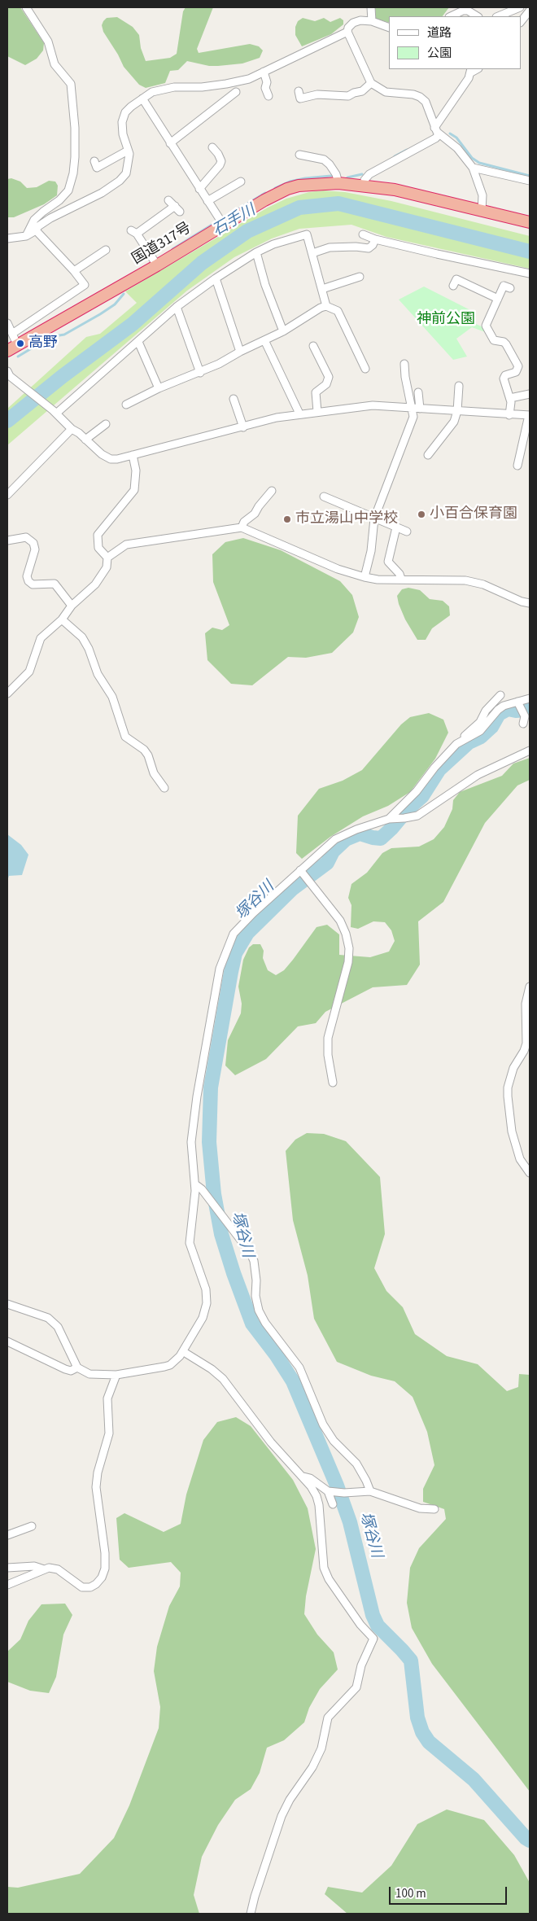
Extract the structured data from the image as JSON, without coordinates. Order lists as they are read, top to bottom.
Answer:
{
  "streets": {
    "highway": ["国道317号"]
  },
  "water": ["石手川", "塚谷川"],
  "parks": ["神前公園"],
  "places": ["高野", "小百合保育園", "市立湯山中学校"],
  "legend": ["道路", "公園"],
  "scale_bar": "100 m"
}
